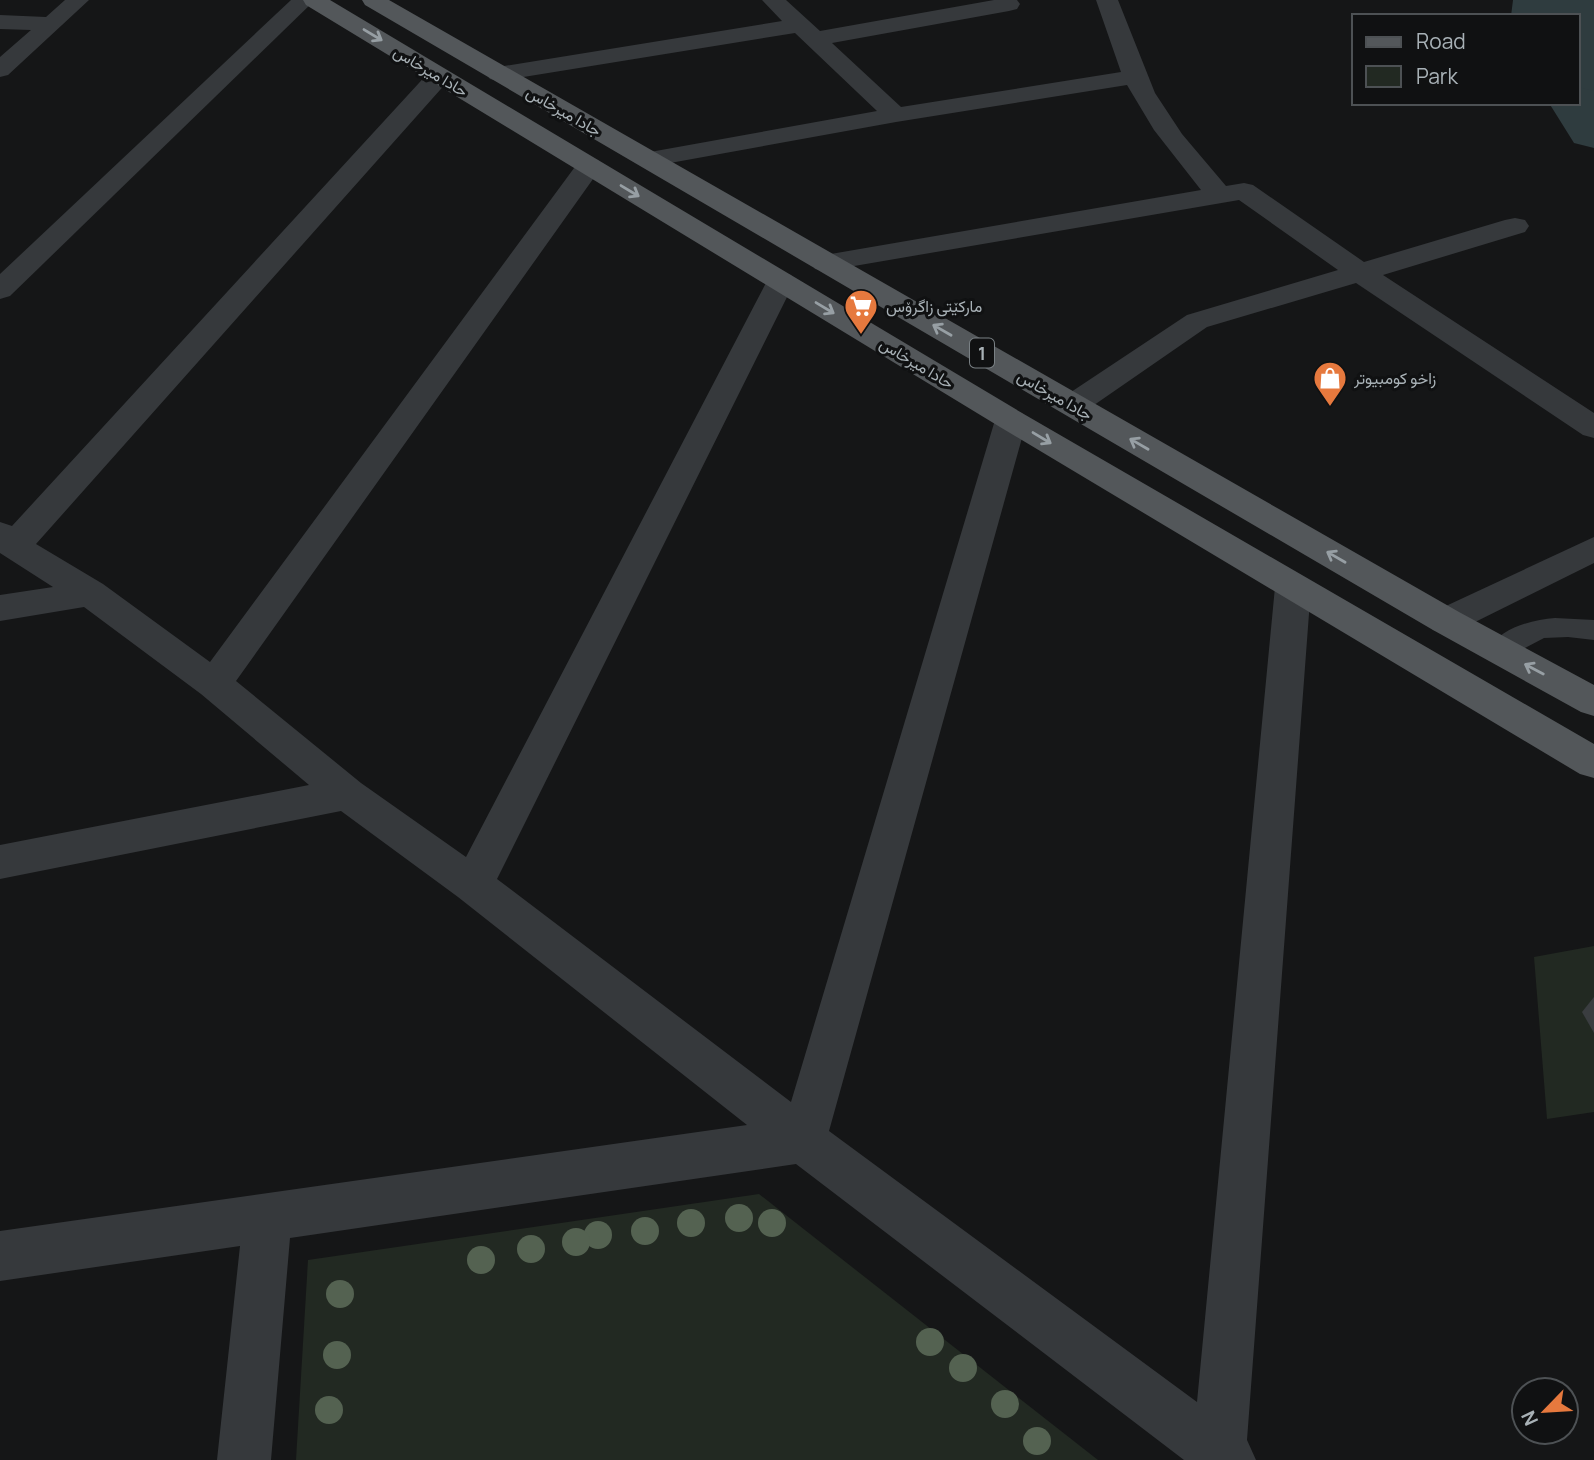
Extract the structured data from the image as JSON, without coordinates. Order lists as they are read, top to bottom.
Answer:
{
  "streets": {
    "main road": ["حادا ميرخاس", "جادا ميرخاس", "1"]
  },
  "one_way": ["حادا ميرخاس", "جادا ميرخاس"],
  "places": {
    "supermarket": ["مارکێتی زاگرۆس"],
    "shop": ["زاخو كومبيوتر"]
  },
  "legend": ["Road", "Park"],
  "north": "bottom left"
}
